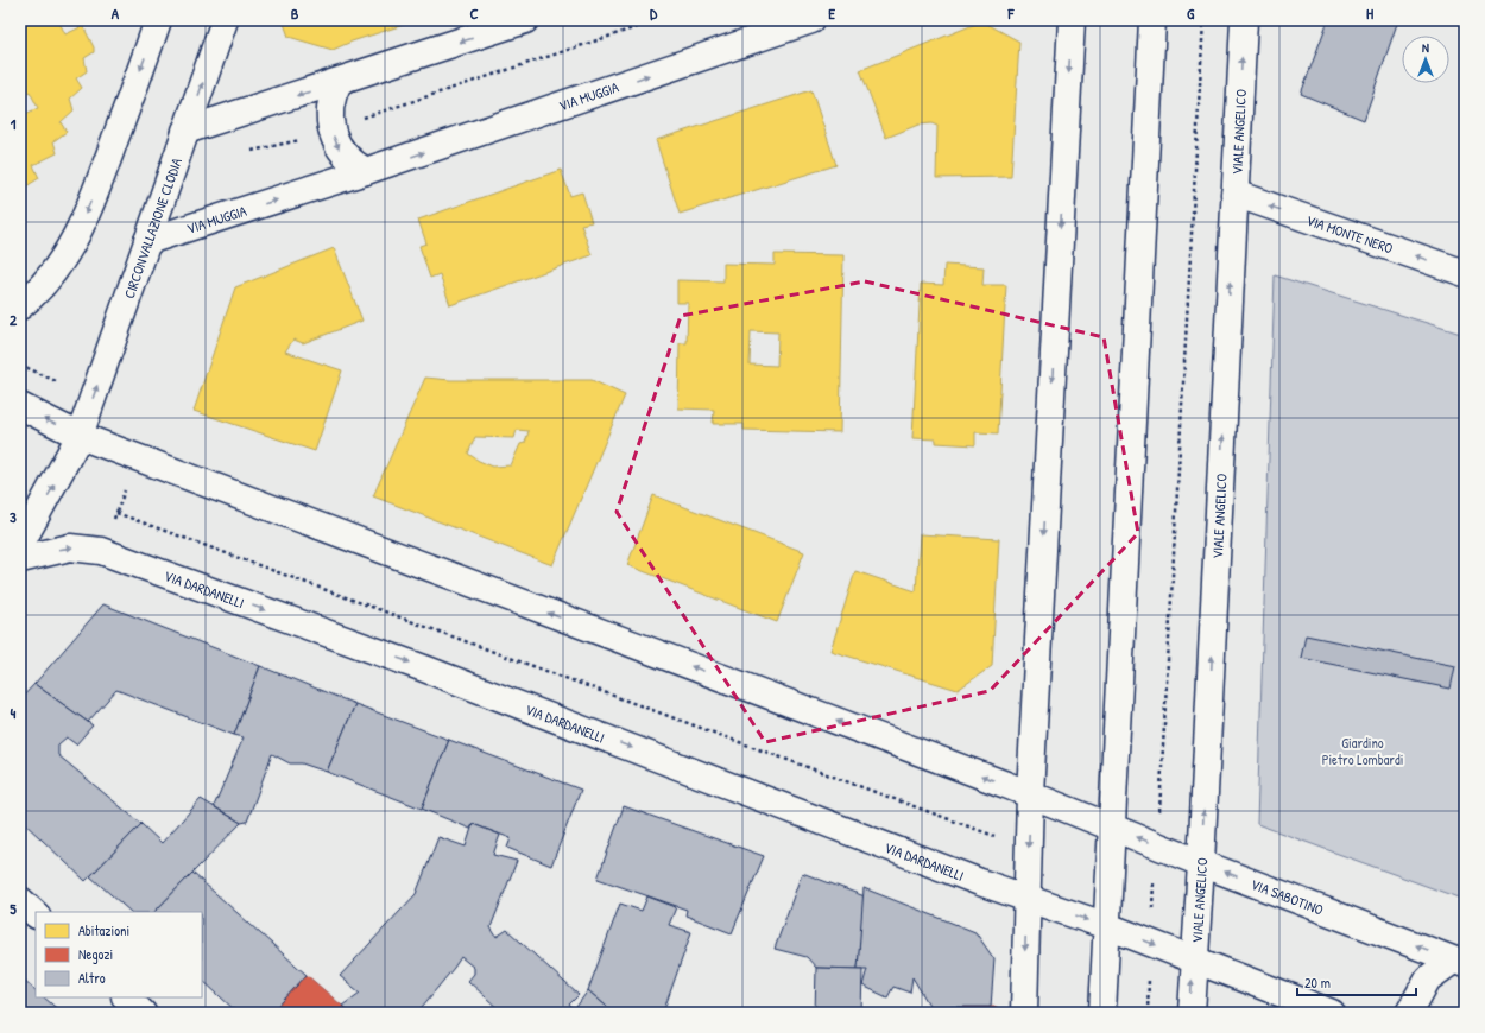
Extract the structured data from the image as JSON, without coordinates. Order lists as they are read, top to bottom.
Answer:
{
  "streets": {
    "street": [
      "VIA MUGGIA",
      "VIALE ANGELICO",
      "CIRCONVALLAZIONE CLODIA",
      "VIA MONTE NERO",
      "VIA DARDANELLI",
      "VIA SABOTINO"
    ]
  },
  "crossings": [
    ["VIA MUGGIA", "CIRCONVALLAZIONE CLODIA"],
    ["VIALE ANGELICO", "VIA MONTE NERO"],
    ["VIALE ANGELICO", "VIA SABOTINO"]
  ],
  "one_way": ["VIA MONTE NERO"],
  "parks": ["Giardino Pietro Lombardi"],
  "legend": ["Abitazioni", "Negozi", "Altro"],
  "scale_bar": "20 m",
  "north": "top",
  "grid": {
    "columns": [
      "A",
      "B",
      "C",
      "D",
      "E",
      "F",
      "G",
      "H"
    ],
    "rows": [
      "1",
      "2",
      "3",
      "4",
      "5"
    ]
  }
}
